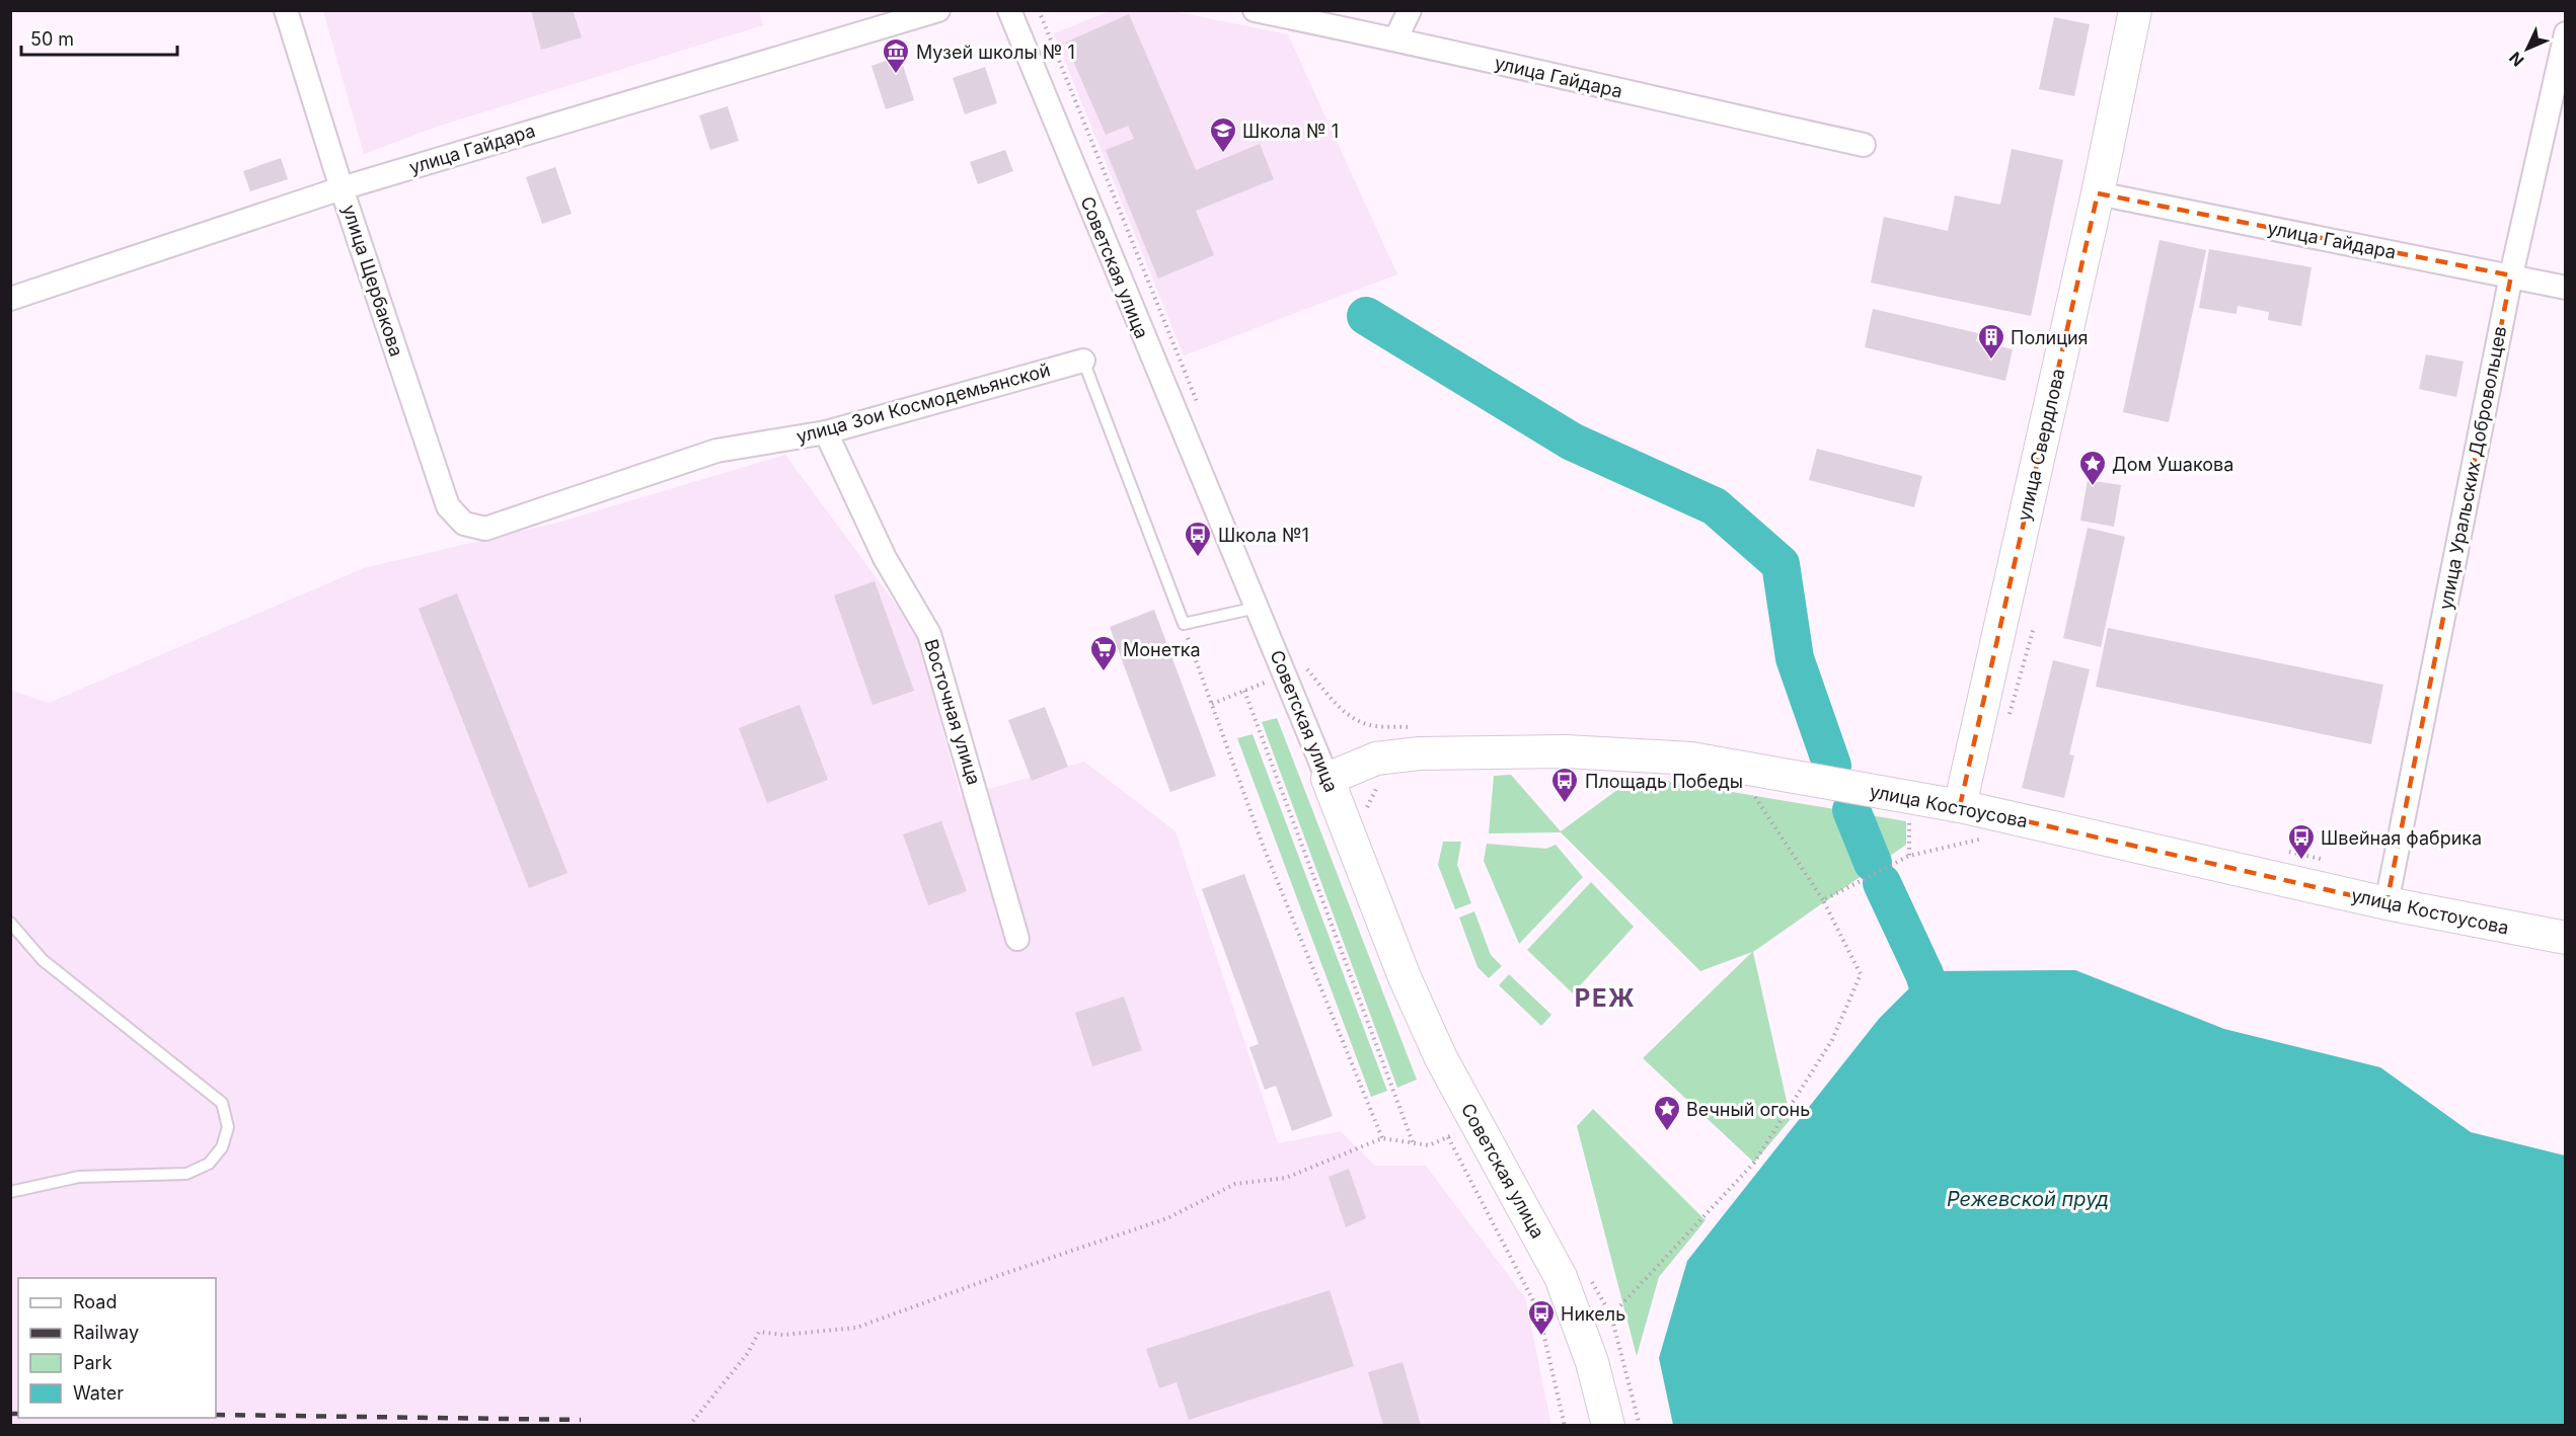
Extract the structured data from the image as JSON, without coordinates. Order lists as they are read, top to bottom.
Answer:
{
  "streets": {
    "main road": ["Советская улица", "улица Свердлова", "улица Костоусова"],
    "street": [
      "улица Гайдара",
      "улица Щербакова",
      "улица Зои Космодемьянской",
      "улица Уральских Добровольцев",
      "Восточная улица"
    ]
  },
  "crossings": [
    ["улица Гайдара", "улица Щербакова"],
    ["улица Гайдара", "улица Свердлова"],
    ["улица Гайдара", "улица Уральских Добровольцев"],
    ["Советская улица", "улица Костоусова"],
    ["улица Щербакова", "улица Зои Космодемьянской"],
    ["улица Зои Космодемьянской", "Восточная улица"],
    ["улица Свердлова", "улица Костоусова"],
    ["улица Уральских Добровольцев", "улица Костоусова"]
  ],
  "districts": ["РЕЖ"],
  "water": ["Режевской пруд"],
  "places": {
    "museum": ["Музей школы № 1"],
    "school or university": ["Школа № 1"],
    "building": ["Полиция"],
    "place": ["Дом Ушакова", "Вечный огонь"],
    "bus stop": [
      "Школа №1",
      "Площадь Победы",
      "Швейная фабрика",
      "Никель"
    ],
    "supermarket": ["Монетка"]
  },
  "legend": [
    "Road",
    "Railway",
    "Park",
    "Water"
  ],
  "scale_bar": "50 m",
  "north": "bottom left"
}
